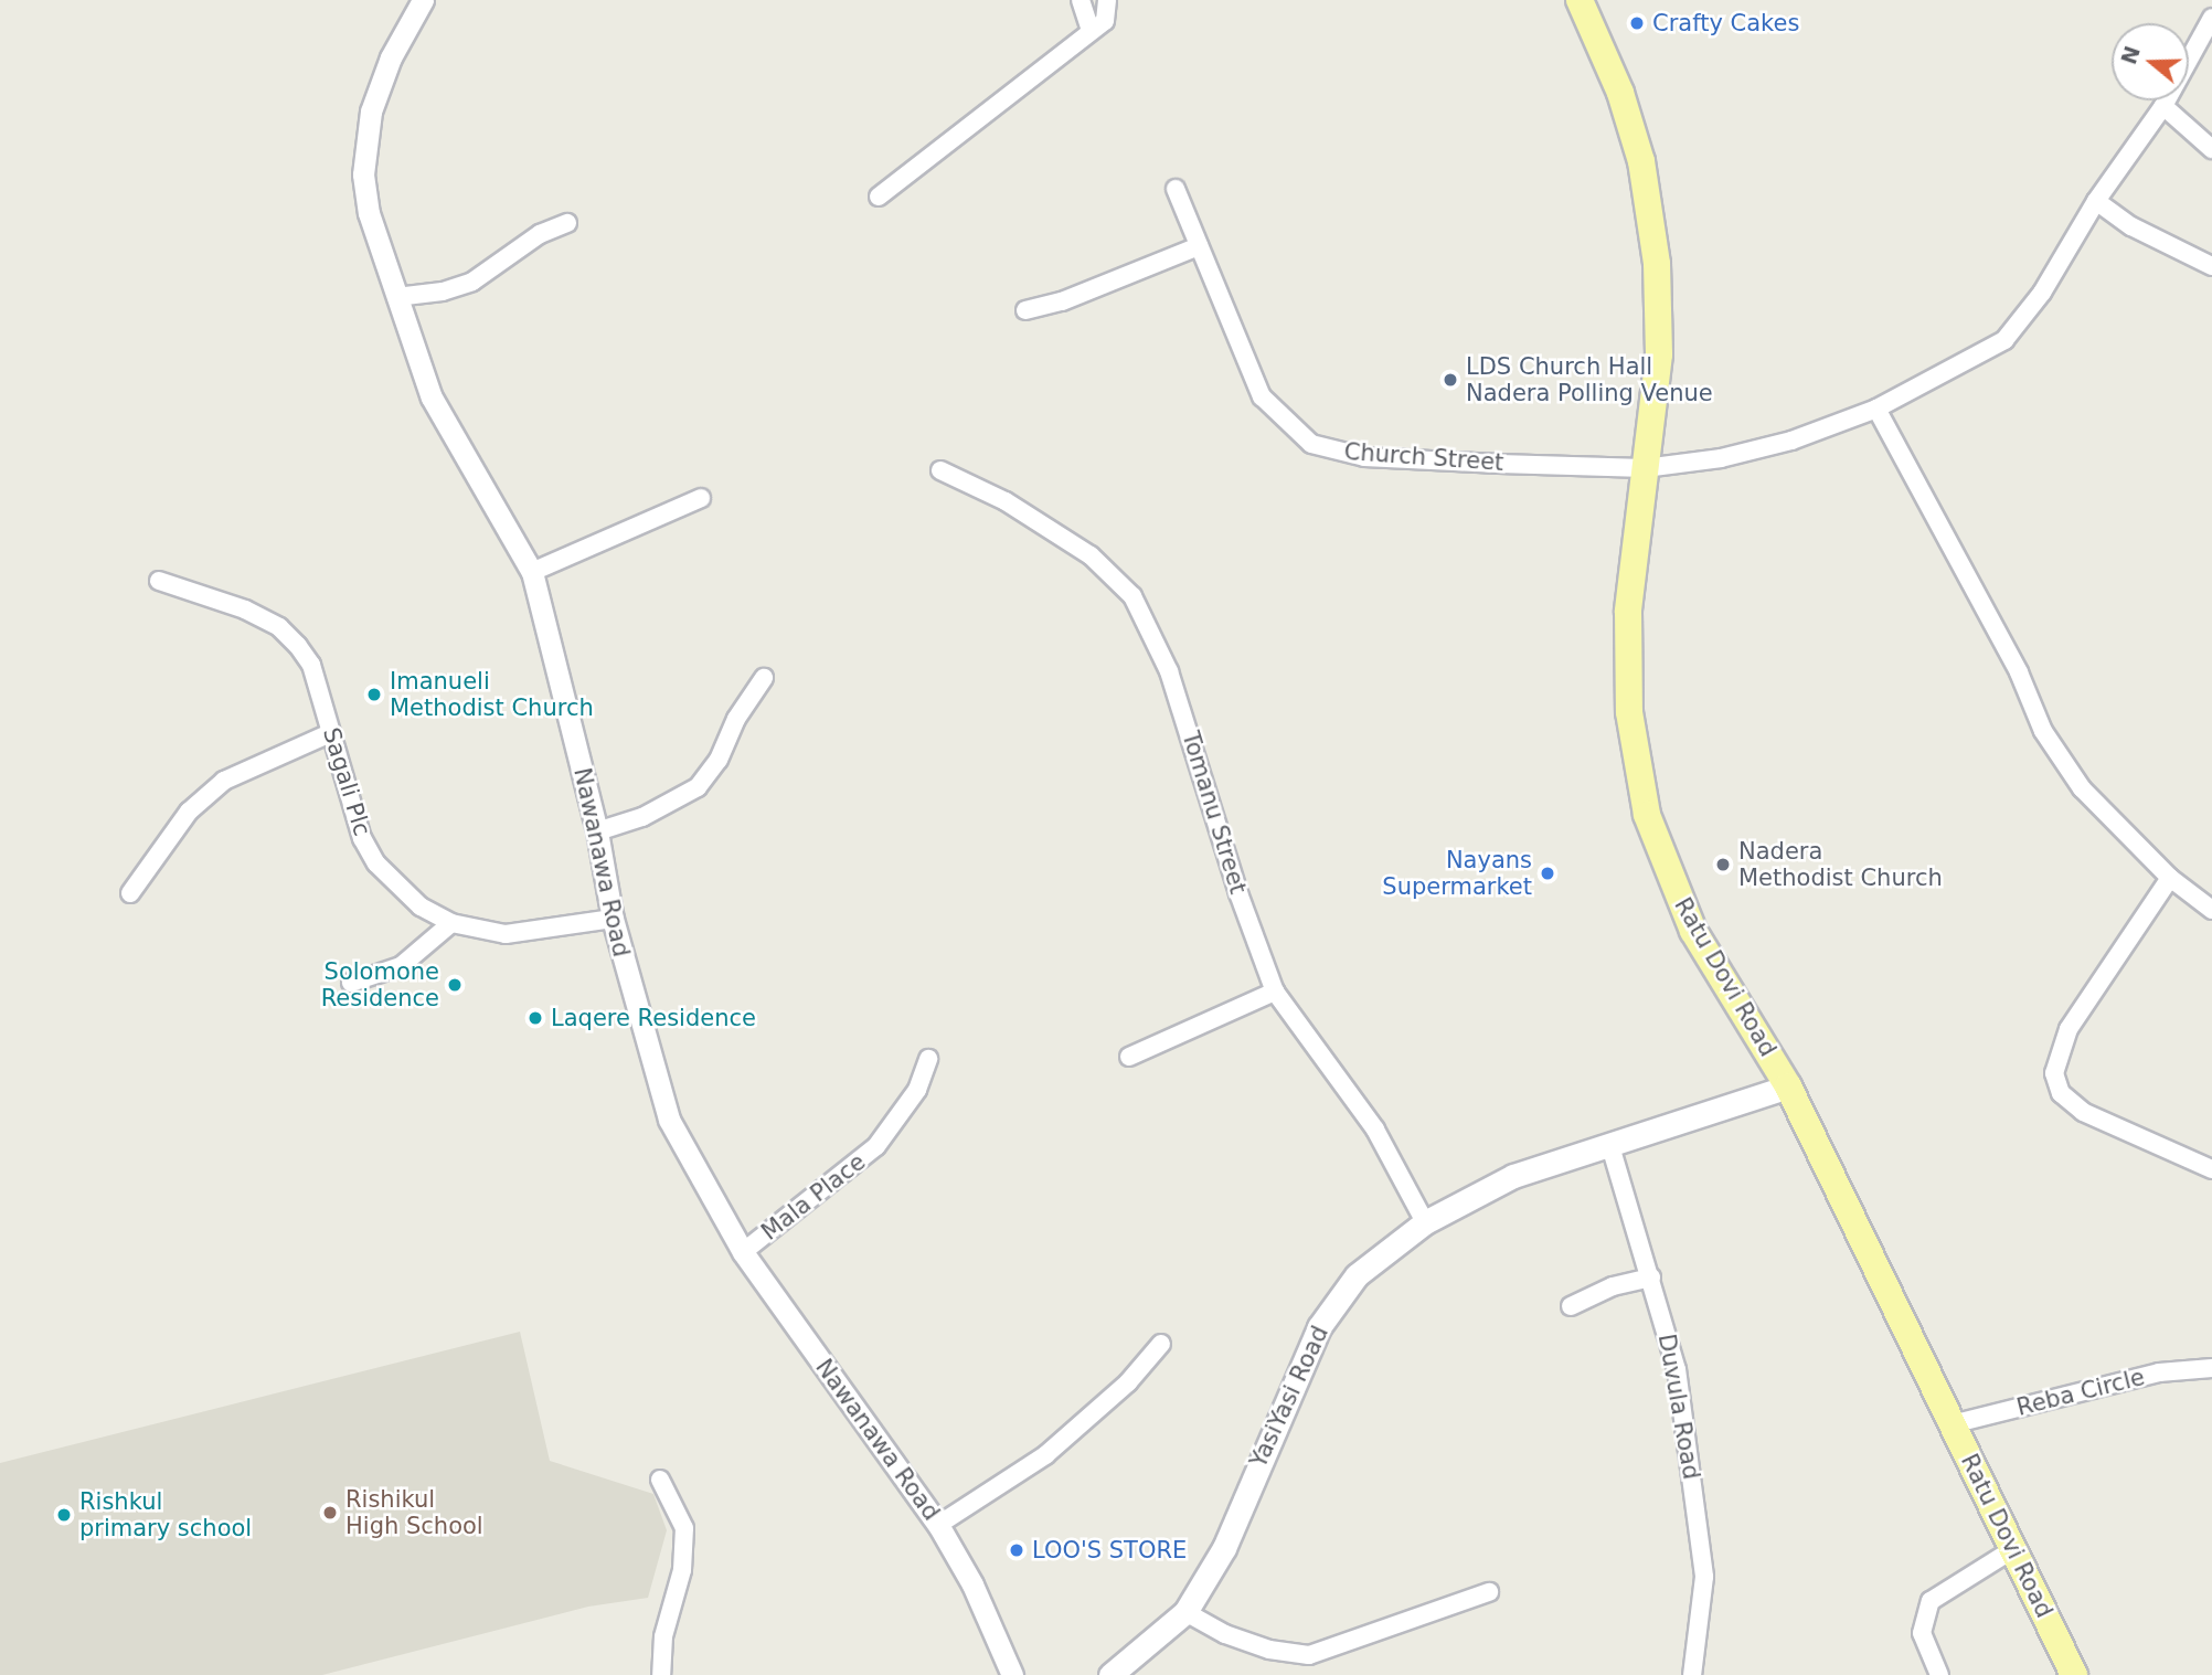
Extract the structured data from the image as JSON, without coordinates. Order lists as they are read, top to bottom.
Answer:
{
  "streets": {
    "main road": ["Ratu Dovi Road", "YasiYasi Road"],
    "street": [
      "Church Street",
      "Sagali Plc",
      "Tomanu Street",
      "Nawanawa Road",
      "Mala Place",
      "Reba Circle",
      "Duvula Road"
    ]
  },
  "crossings": [
    ["Church Street", "Ratu Dovi Road"],
    ["Sagali Plc", "Nawanawa Road"],
    ["Tomanu Street", "YasiYasi Road"],
    ["Nawanawa Road", "Mala Place"],
    ["Ratu Dovi Road", "Reba Circle"],
    ["Ratu Dovi Road", "YasiYasi Road"],
    ["YasiYasi Road", "Duvula Road"]
  ],
  "places": [
    "Crafty Cakes",
    "LDS Church Hall Nadera Polling Venue",
    "Imanueli Methodist Church",
    "Nadera Methodist Church",
    "Nayans Supermarket",
    "Solomone Residence",
    "Laqere Residence",
    "Rishikul High School",
    "Rishkul primary school",
    "LOO'S STORE"
  ],
  "north": "left"
}
